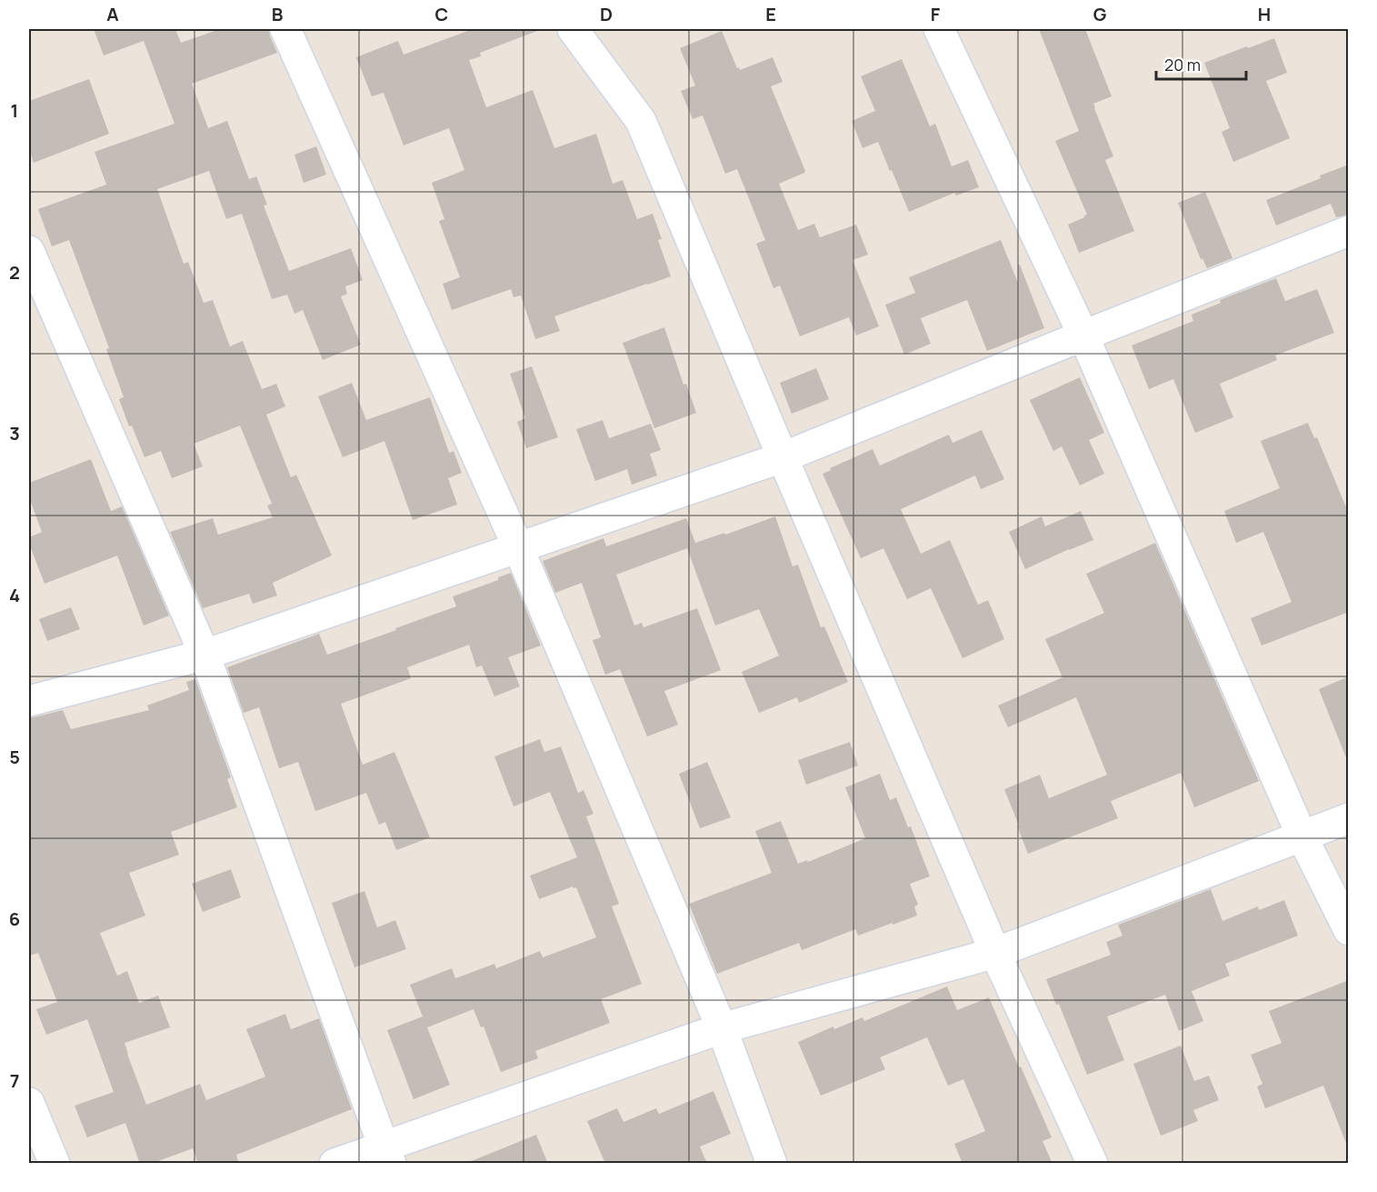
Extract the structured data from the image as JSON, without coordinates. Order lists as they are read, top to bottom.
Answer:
{
  "scale_bar": "20 m",
  "grid": {
    "columns": [
      "A",
      "B",
      "C",
      "D",
      "E",
      "F",
      "G",
      "H"
    ],
    "rows": [
      "1",
      "2",
      "3",
      "4",
      "5",
      "6",
      "7"
    ]
  }
}
